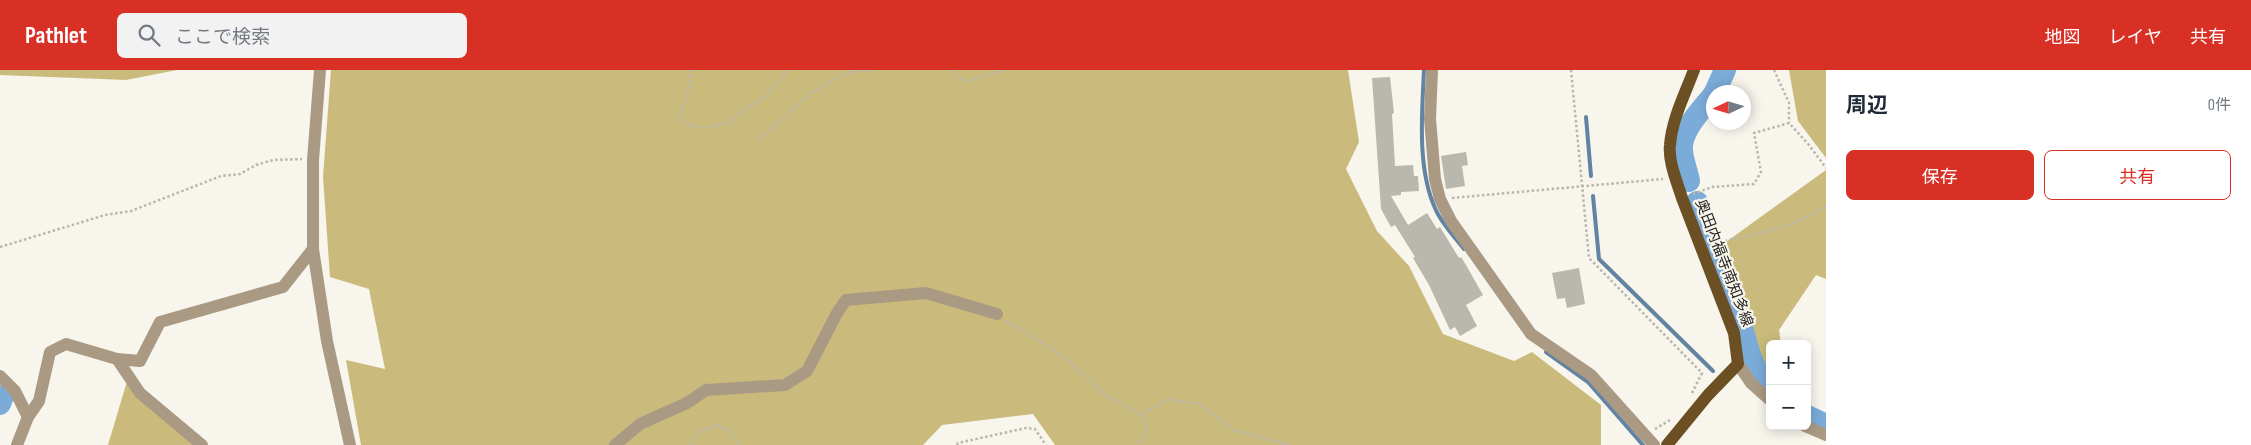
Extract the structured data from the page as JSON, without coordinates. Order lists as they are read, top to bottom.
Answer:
{
  "streets": {
    "main road": ["奥田内福寺南知多線"]
  },
  "north": "left",
  "page": {
    "header": "Pathlet",
    "search": "ここで検索",
    "nav": ["地図", "レイヤ", "共有"],
    "heading": ["周辺", "0件"],
    "buttons": ["保存", "共有"],
    "map_buttons": ["+", "−"]
  }
}
